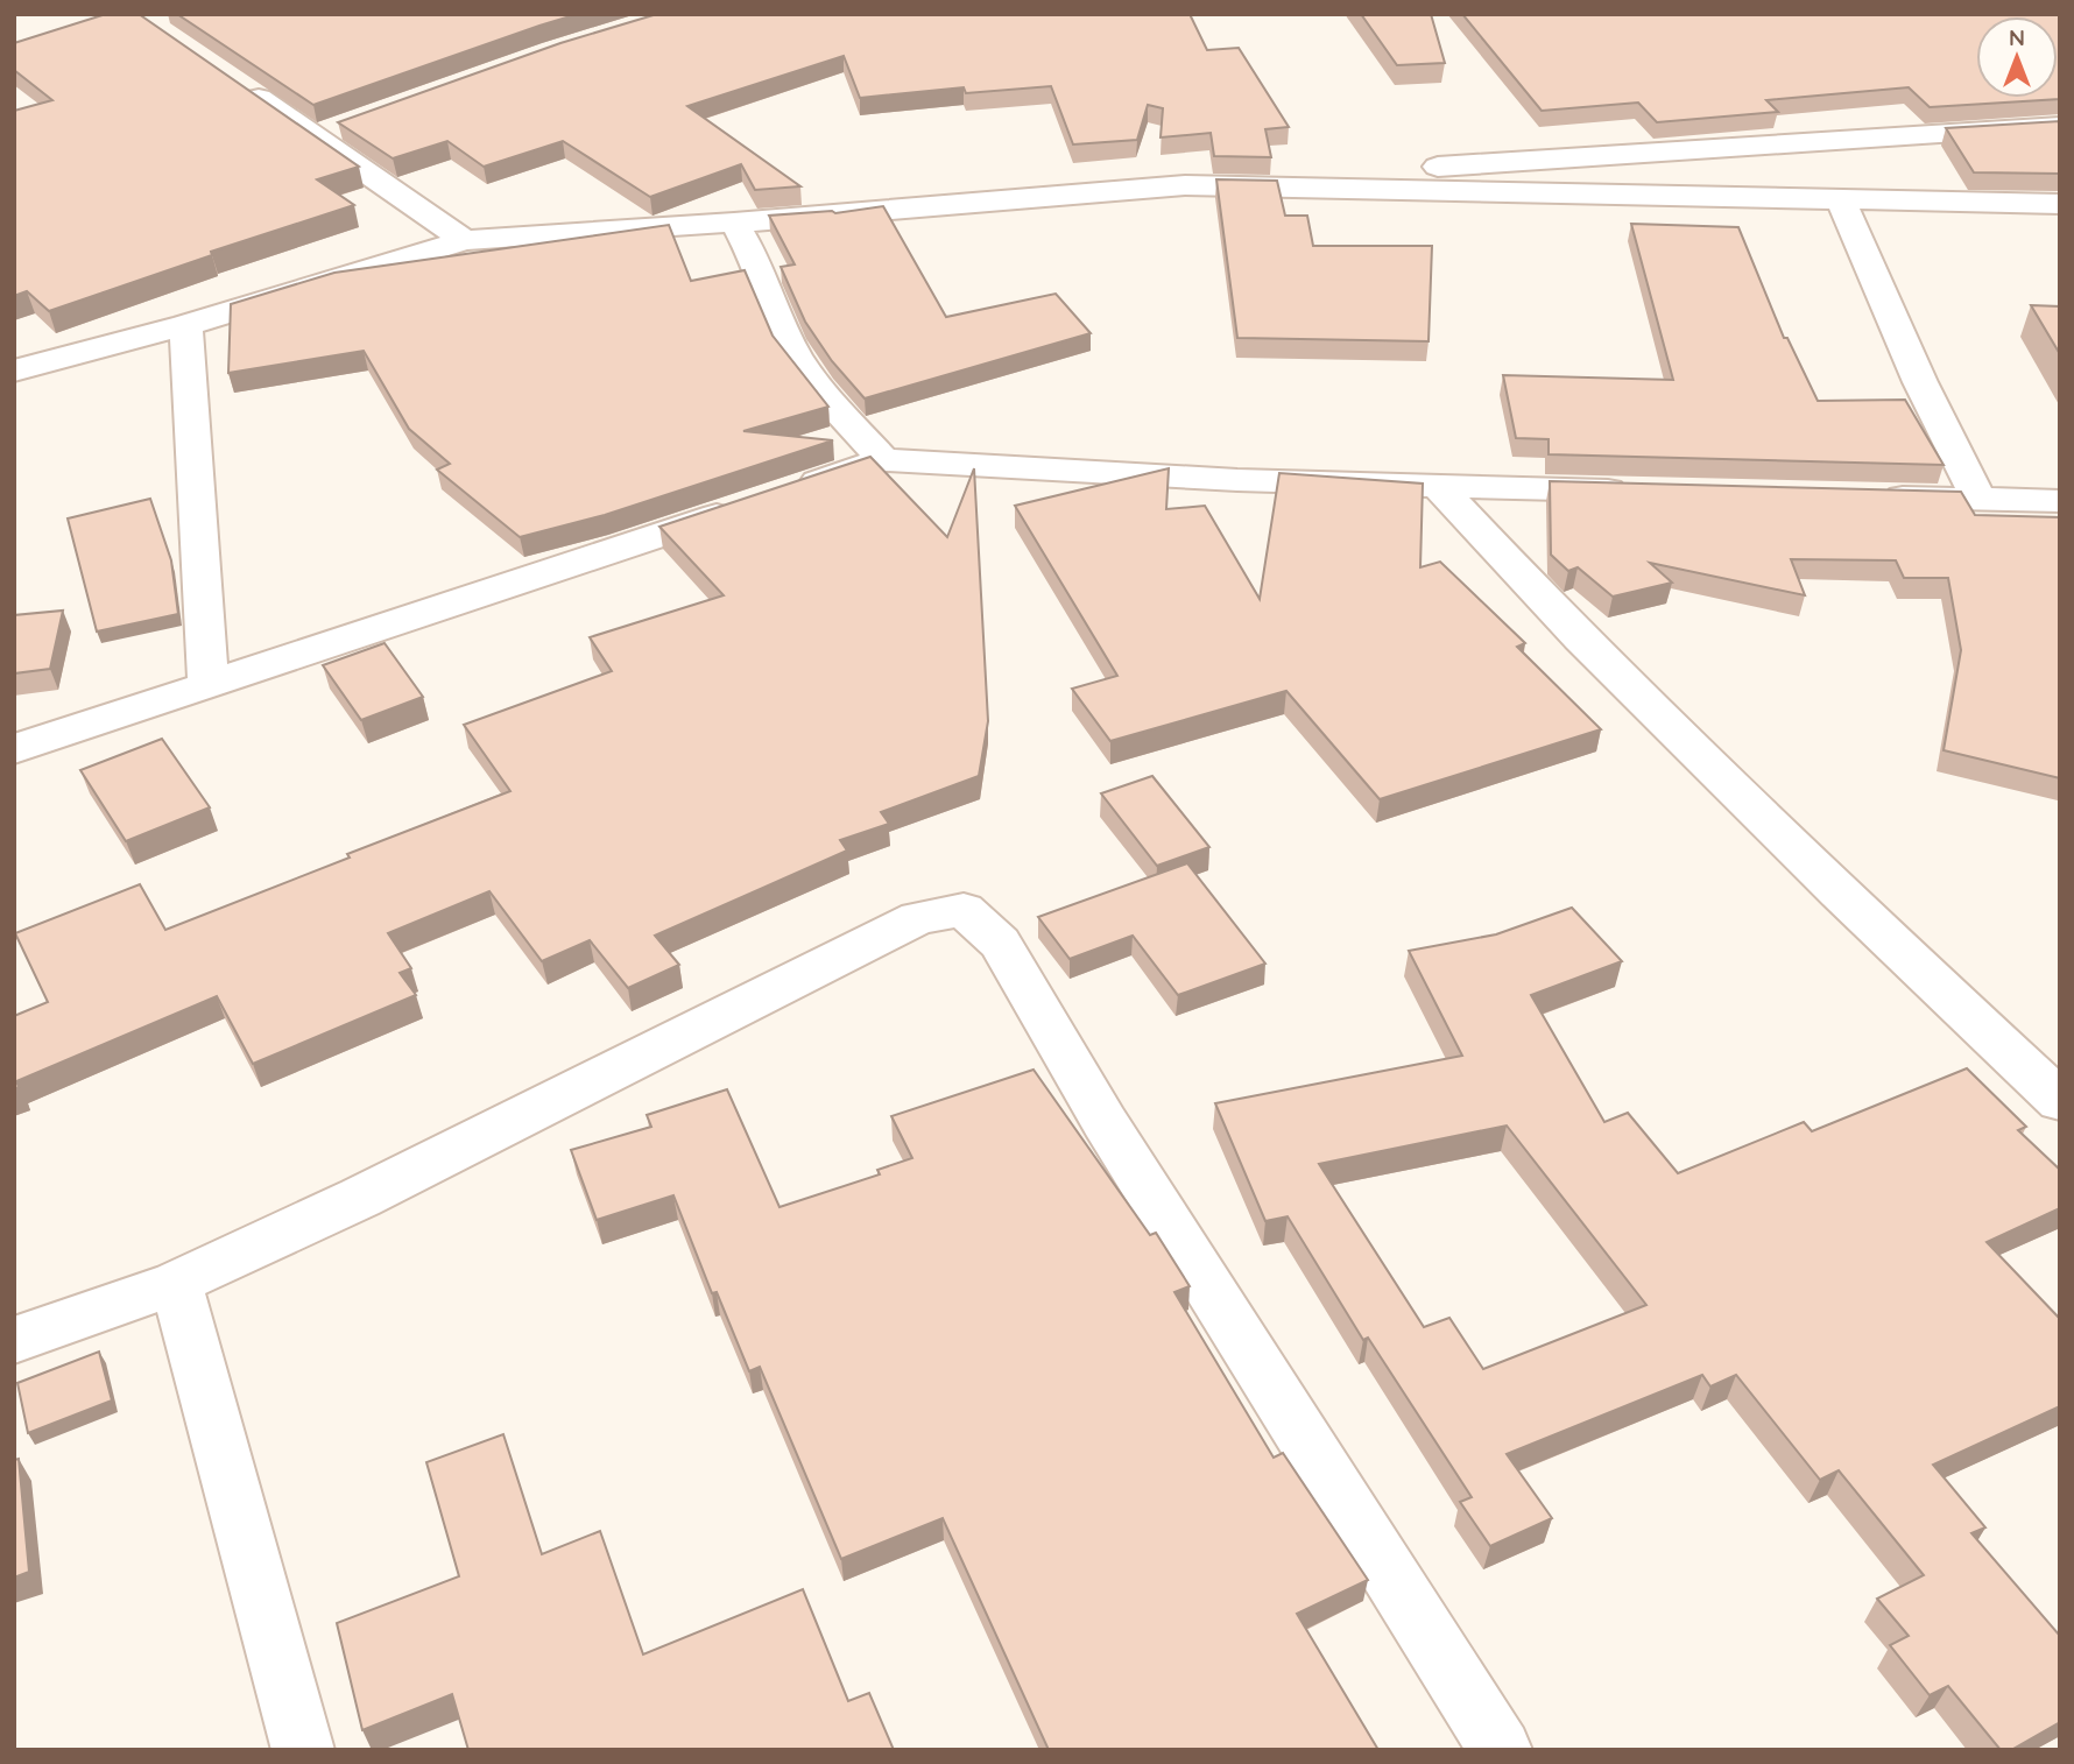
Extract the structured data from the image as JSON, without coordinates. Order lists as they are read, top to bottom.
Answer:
{
  "north": "top"
}
